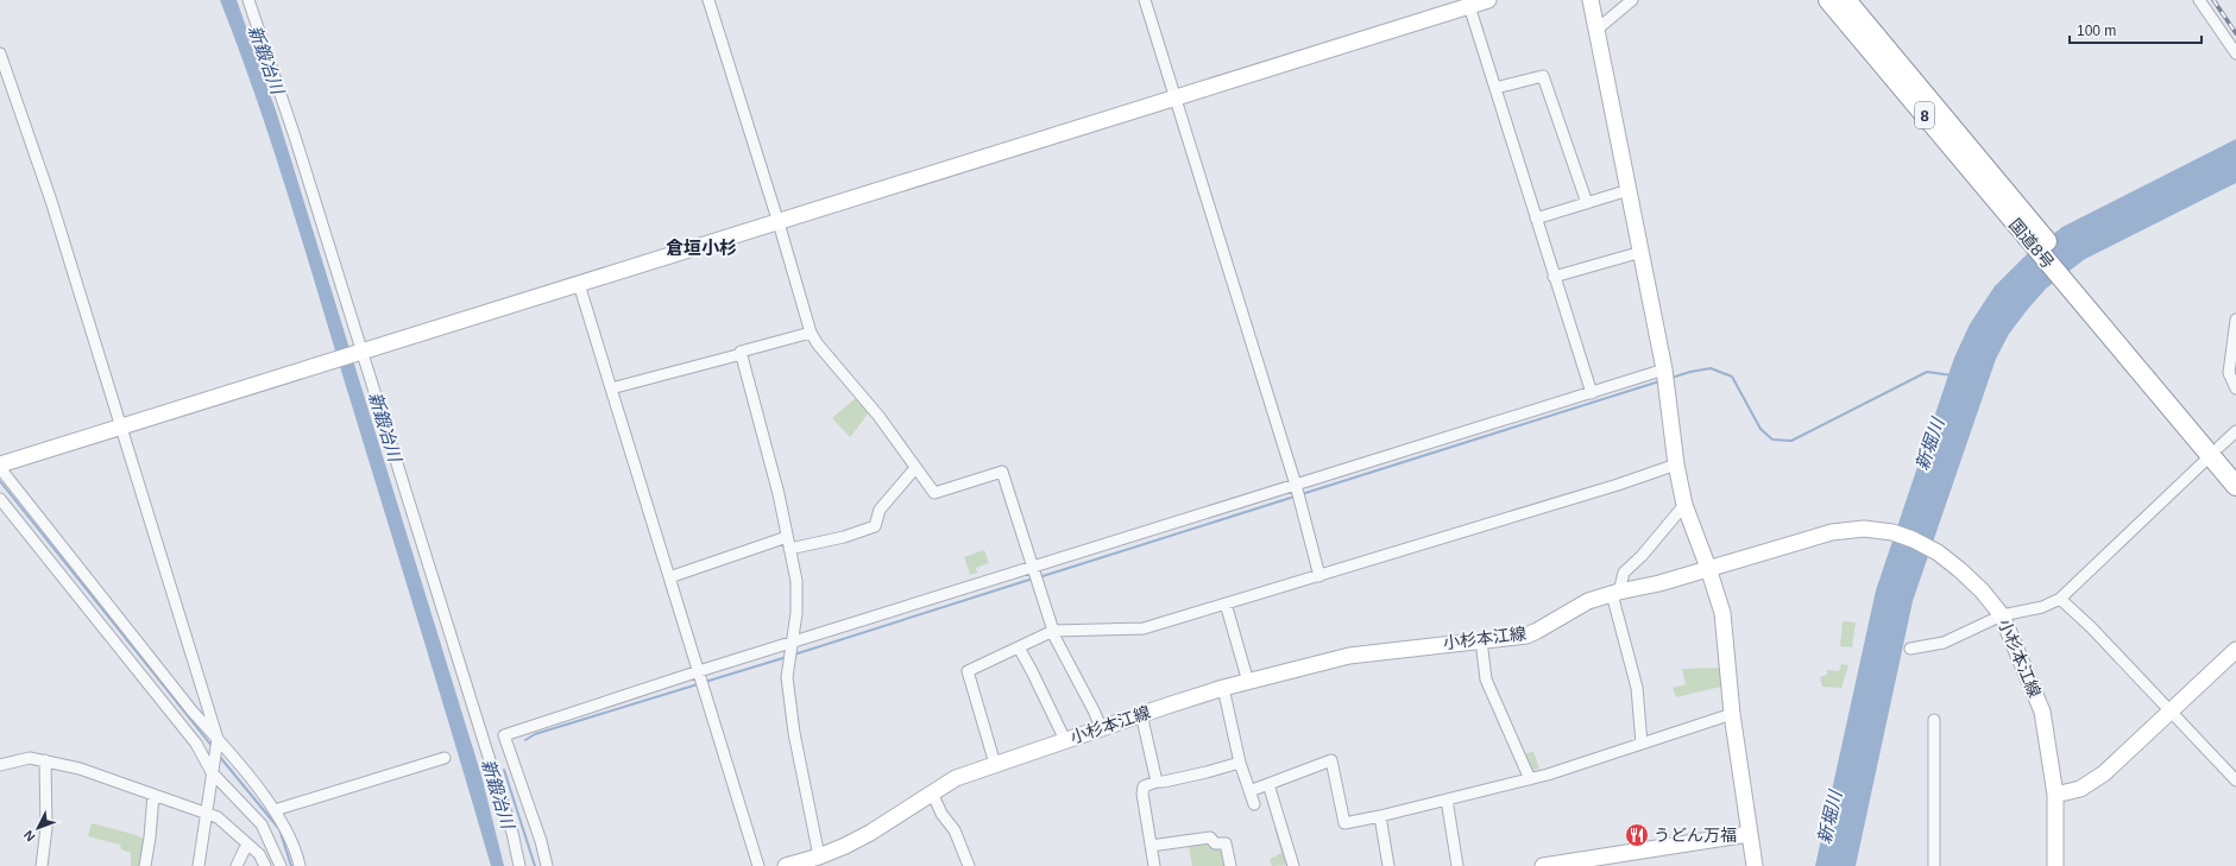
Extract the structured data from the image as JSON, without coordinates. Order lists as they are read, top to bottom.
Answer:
{
  "streets": {
    "highway": ["8", "国道8号"],
    "street": ["小杉本江線"]
  },
  "districts": ["倉垣小杉"],
  "water": ["新鍛冶川", "新堀川"],
  "places": {
    "restaurant": ["うどん万福"]
  },
  "scale_bar": "100 m",
  "north": "bottom left"
}
